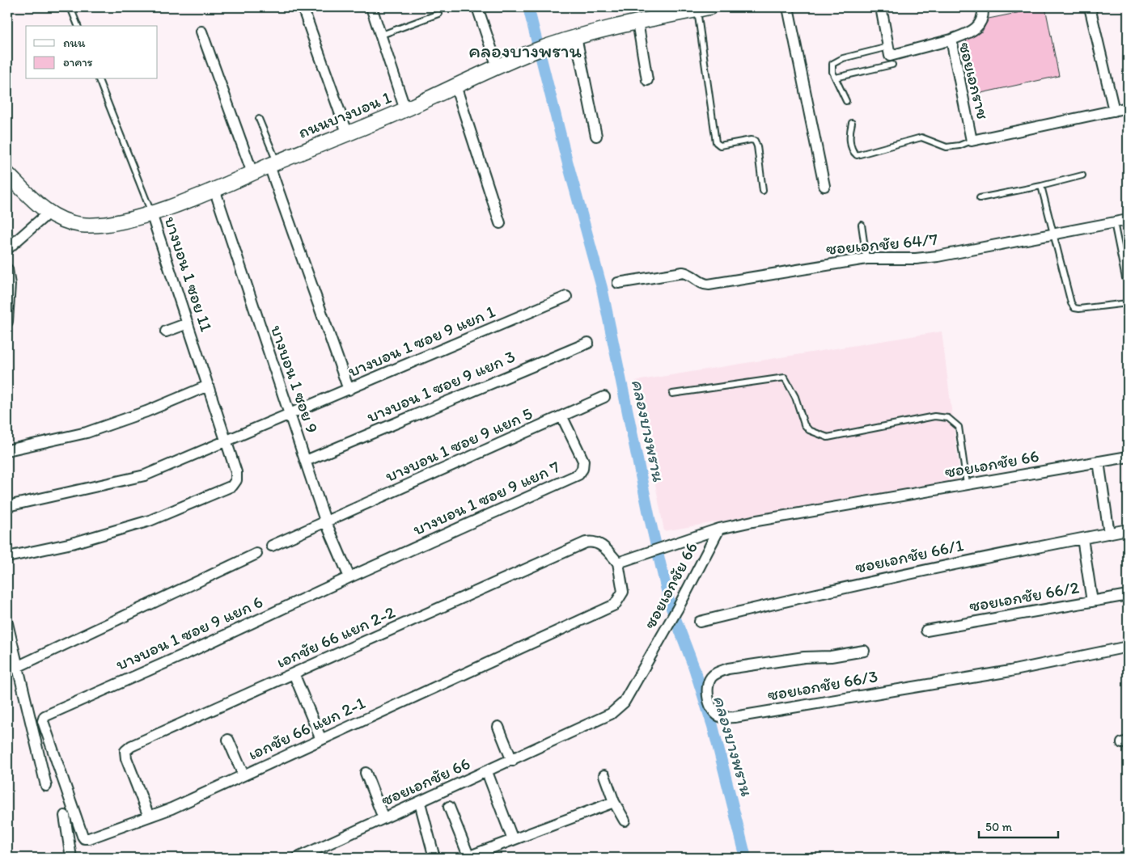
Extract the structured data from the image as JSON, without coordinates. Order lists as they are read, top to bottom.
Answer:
{
  "streets": {
    "main road": ["ถนนบางบอน 1"],
    "street": [
      "ซอยเอกราช",
      "ซอยเอกชัย 64/7",
      "บางบอน 1 ซอย 11",
      "บางบอน 1 ซอย 9 แยก 1",
      "บางบอน 1 ซอย 9",
      "บางบอน 1 ซอย 9 แยก 3",
      "บางบอน 1 ซอย 9 แยก 5",
      "ซอยเอกชัย 66",
      "บางบอน 1 ซอย 9 แยก 7",
      "ซอยเอกชัย 66/1",
      "ซอยเอกชัย 66/2",
      "บางบอน 1 ซอย 9 แยก 6",
      "เอกชัย 66 แยก 2-2",
      "ซอยเอกชัย 66/3",
      "เอกชัย 66 แยก 2-1"
    ]
  },
  "crossings": [
    ["ถนนบางบอน 1", "บางบอน 1 ซอย 11"],
    ["ถนนบางบอน 1", "บางบอน 1 ซอย 9"],
    ["บางบอน 1 ซอย 11", "บางบอน 1 ซอย 9 แยก 1"],
    ["บางบอน 1 ซอย 9 แยก 1", "บางบอน 1 ซอย 9"],
    ["บางบอน 1 ซอย 9", "บางบอน 1 ซอย 9 แยก 3"],
    ["บางบอน 1 ซอย 9", "บางบอน 1 ซอย 9 แยก 5"],
    ["บางบอน 1 ซอย 9", "บางบอน 1 ซอย 9 แยก 7"],
    ["บางบอน 1 ซอย 9", "บางบอน 1 ซอย 9 แยก 6"],
    ["บางบอน 1 ซอย 9 แยก 5", "บางบอน 1 ซอย 9 แยก 7"],
    ["บางบอน 1 ซอย 9 แยก 7", "บางบอน 1 ซอย 9 แยก 6"],
    ["บางบอน 1 ซอย 9 แยก 6", "เอกชัย 66 แยก 2-1"],
    ["เอกชัย 66 แยก 2-2", "เอกชัย 66 แยก 2-1"]
  ],
  "districts": ["คลองบางพราน"],
  "water": ["คลองบางพราน"],
  "legend": ["ถนน", "อาคาร"],
  "scale_bar": "50 m"
}
